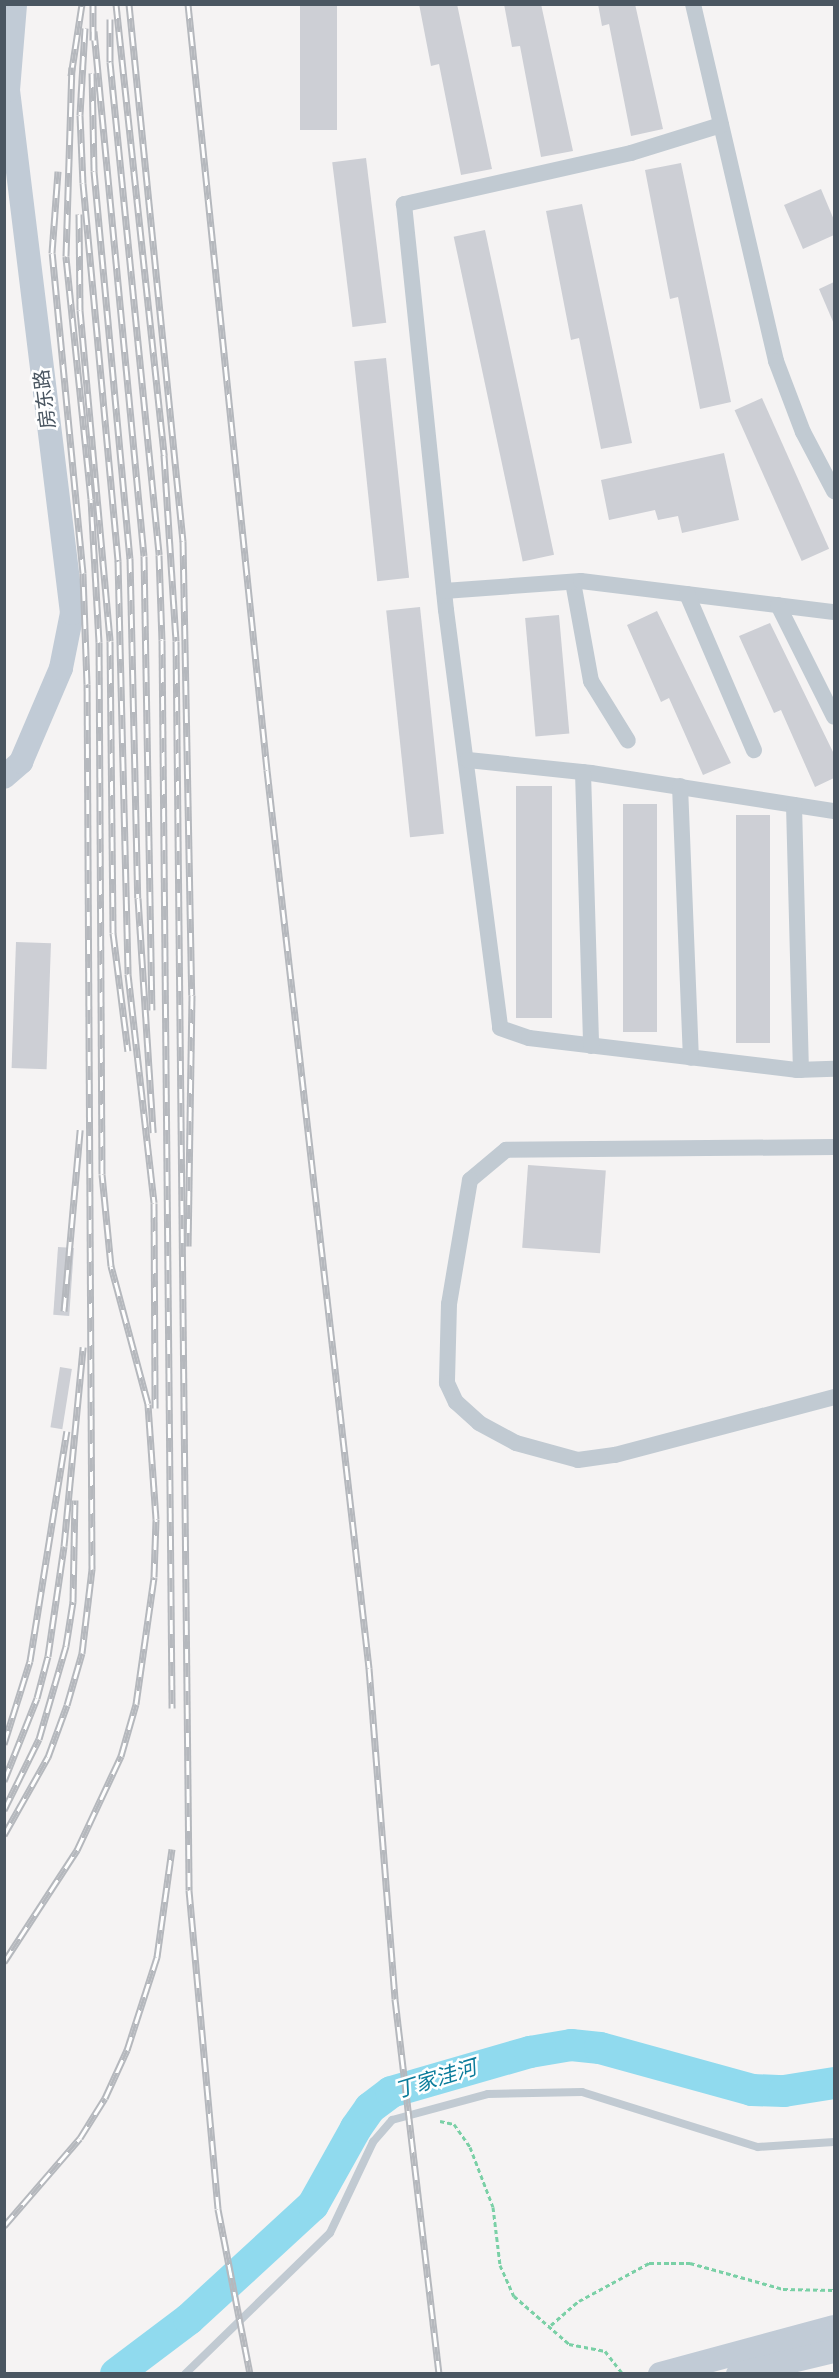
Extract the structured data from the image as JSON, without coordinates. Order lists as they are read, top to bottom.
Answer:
{
  "streets": {
    "main road": ["房东路"]
  },
  "water": ["丁家洼河"]
}
